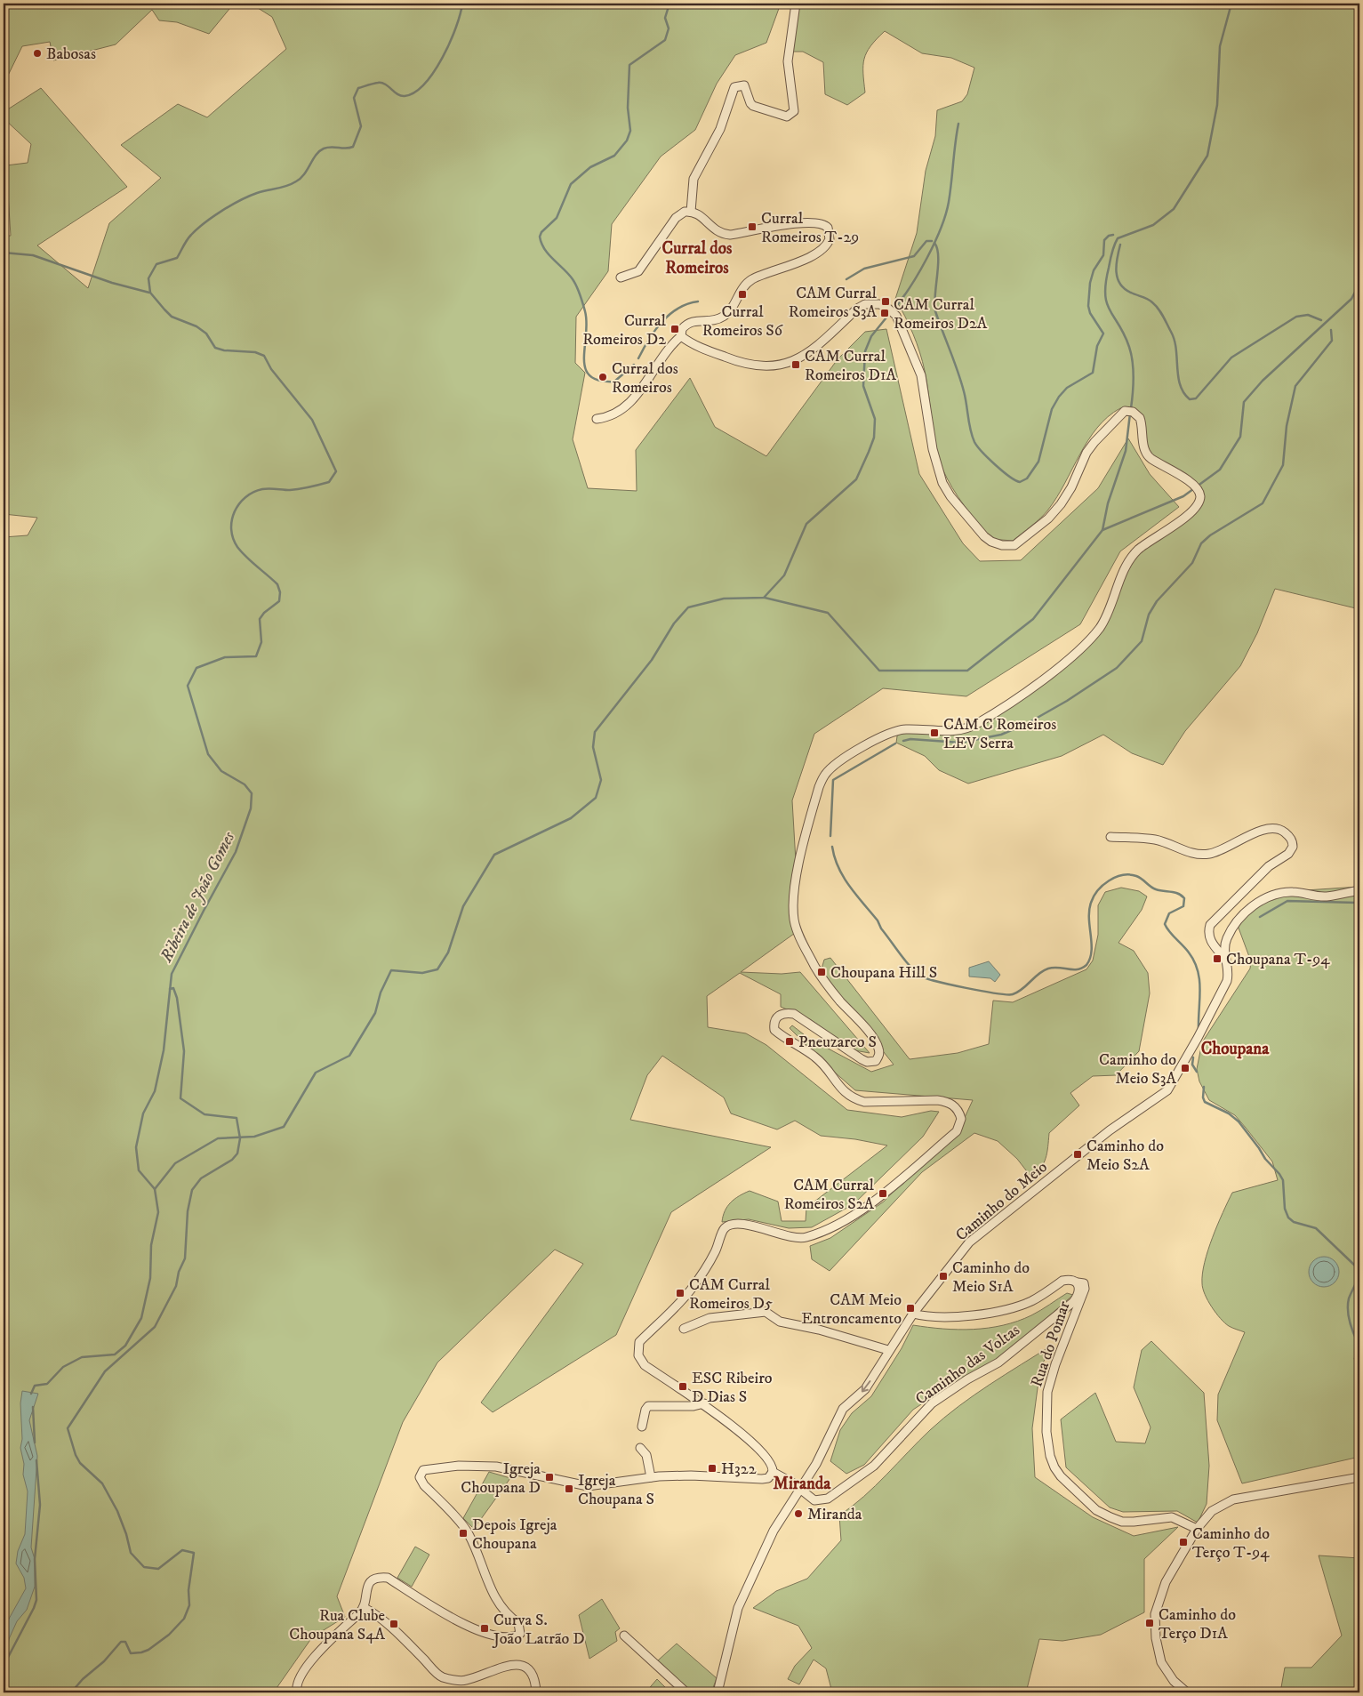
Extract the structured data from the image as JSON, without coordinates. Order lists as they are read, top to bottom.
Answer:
{
  "streets": {
    "street": ["Caminho do Meio", "Rua do Pomar", "Caminho das Voltas"]
  },
  "crossings": [
    ["Caminho do Meio", "Caminho das Voltas"],
    ["Rua do Pomar", "Caminho das Voltas"]
  ],
  "districts": ["Curral dos Romeiros", "Choupana", "Miranda"],
  "water": ["Ribeira de João Gomes"],
  "places": {
    "other": ["Babosas", "Curral dos Romeiros", "Miranda"],
    "transit": [
      "Curral Romeiros T-29",
      "Curral Romeiros S6",
      "CAM Curral Romeiros S3A",
      "CAM Curral Romeiros D2A",
      "Curral Romeiros D2",
      "CAM Curral Romeiros D1A",
      "CAM C Romeiros LEV Serra",
      "Choupana T-94",
      "Choupana Hill S",
      "Pneuzarco S",
      "Caminho do Meio S3A",
      "Caminho do Meio S2A",
      "CAM Curral Romeiros S2A",
      "Caminho do Meio S1A",
      "CAM Curral Romeiros D5",
      "CAM Meio Entroncamento",
      "ESC Ribeiro D Dias S",
      "H322",
      "Igreja Choupana D",
      "Igreja Choupana S",
      "Depois Igreja Choupana",
      "Caminho do Terço T-94",
      "Caminho do Terço D1A",
      "Rua Clube Choupana S4A",
      "Curva S. João Latrão D"
    ]
  }
}
